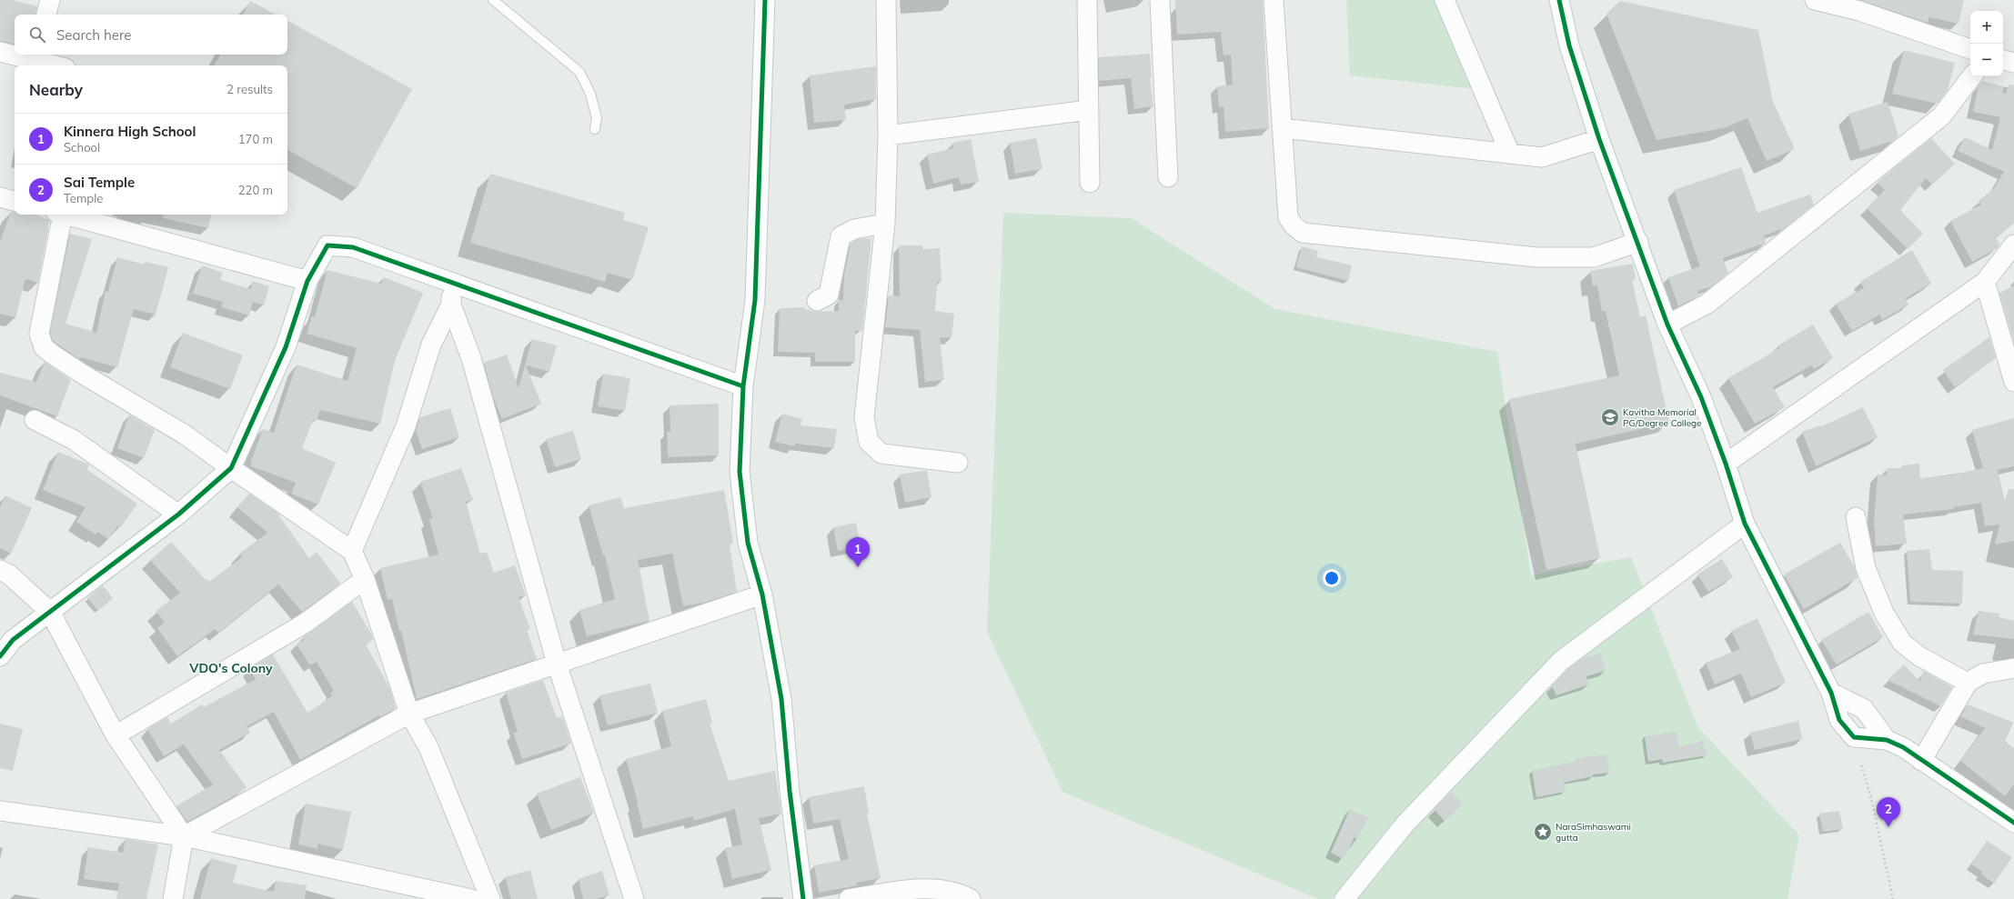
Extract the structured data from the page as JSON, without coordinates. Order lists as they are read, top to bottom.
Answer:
{
  "districts": ["VDO's Colony"],
  "places": {
    "school or university": ["Kavitha Memorial PG/Degree College"],
    "place": ["NaraSimhaswami gutta"]
  },
  "page": {
    "map_buttons": ["+", "−"],
    "search": "Search here",
    "heading": ["Nearby", "2 results"],
    "list": [
      {
        "mark": "1",
        "name": "Kinnera High School",
        "note": "School",
        "value": "170 m"
      },
      {
        "mark": "2",
        "name": "Sai Temple",
        "note": "Temple",
        "value": "220 m"
      }
    ],
    "pins": ["1", "2"]
  }
}
